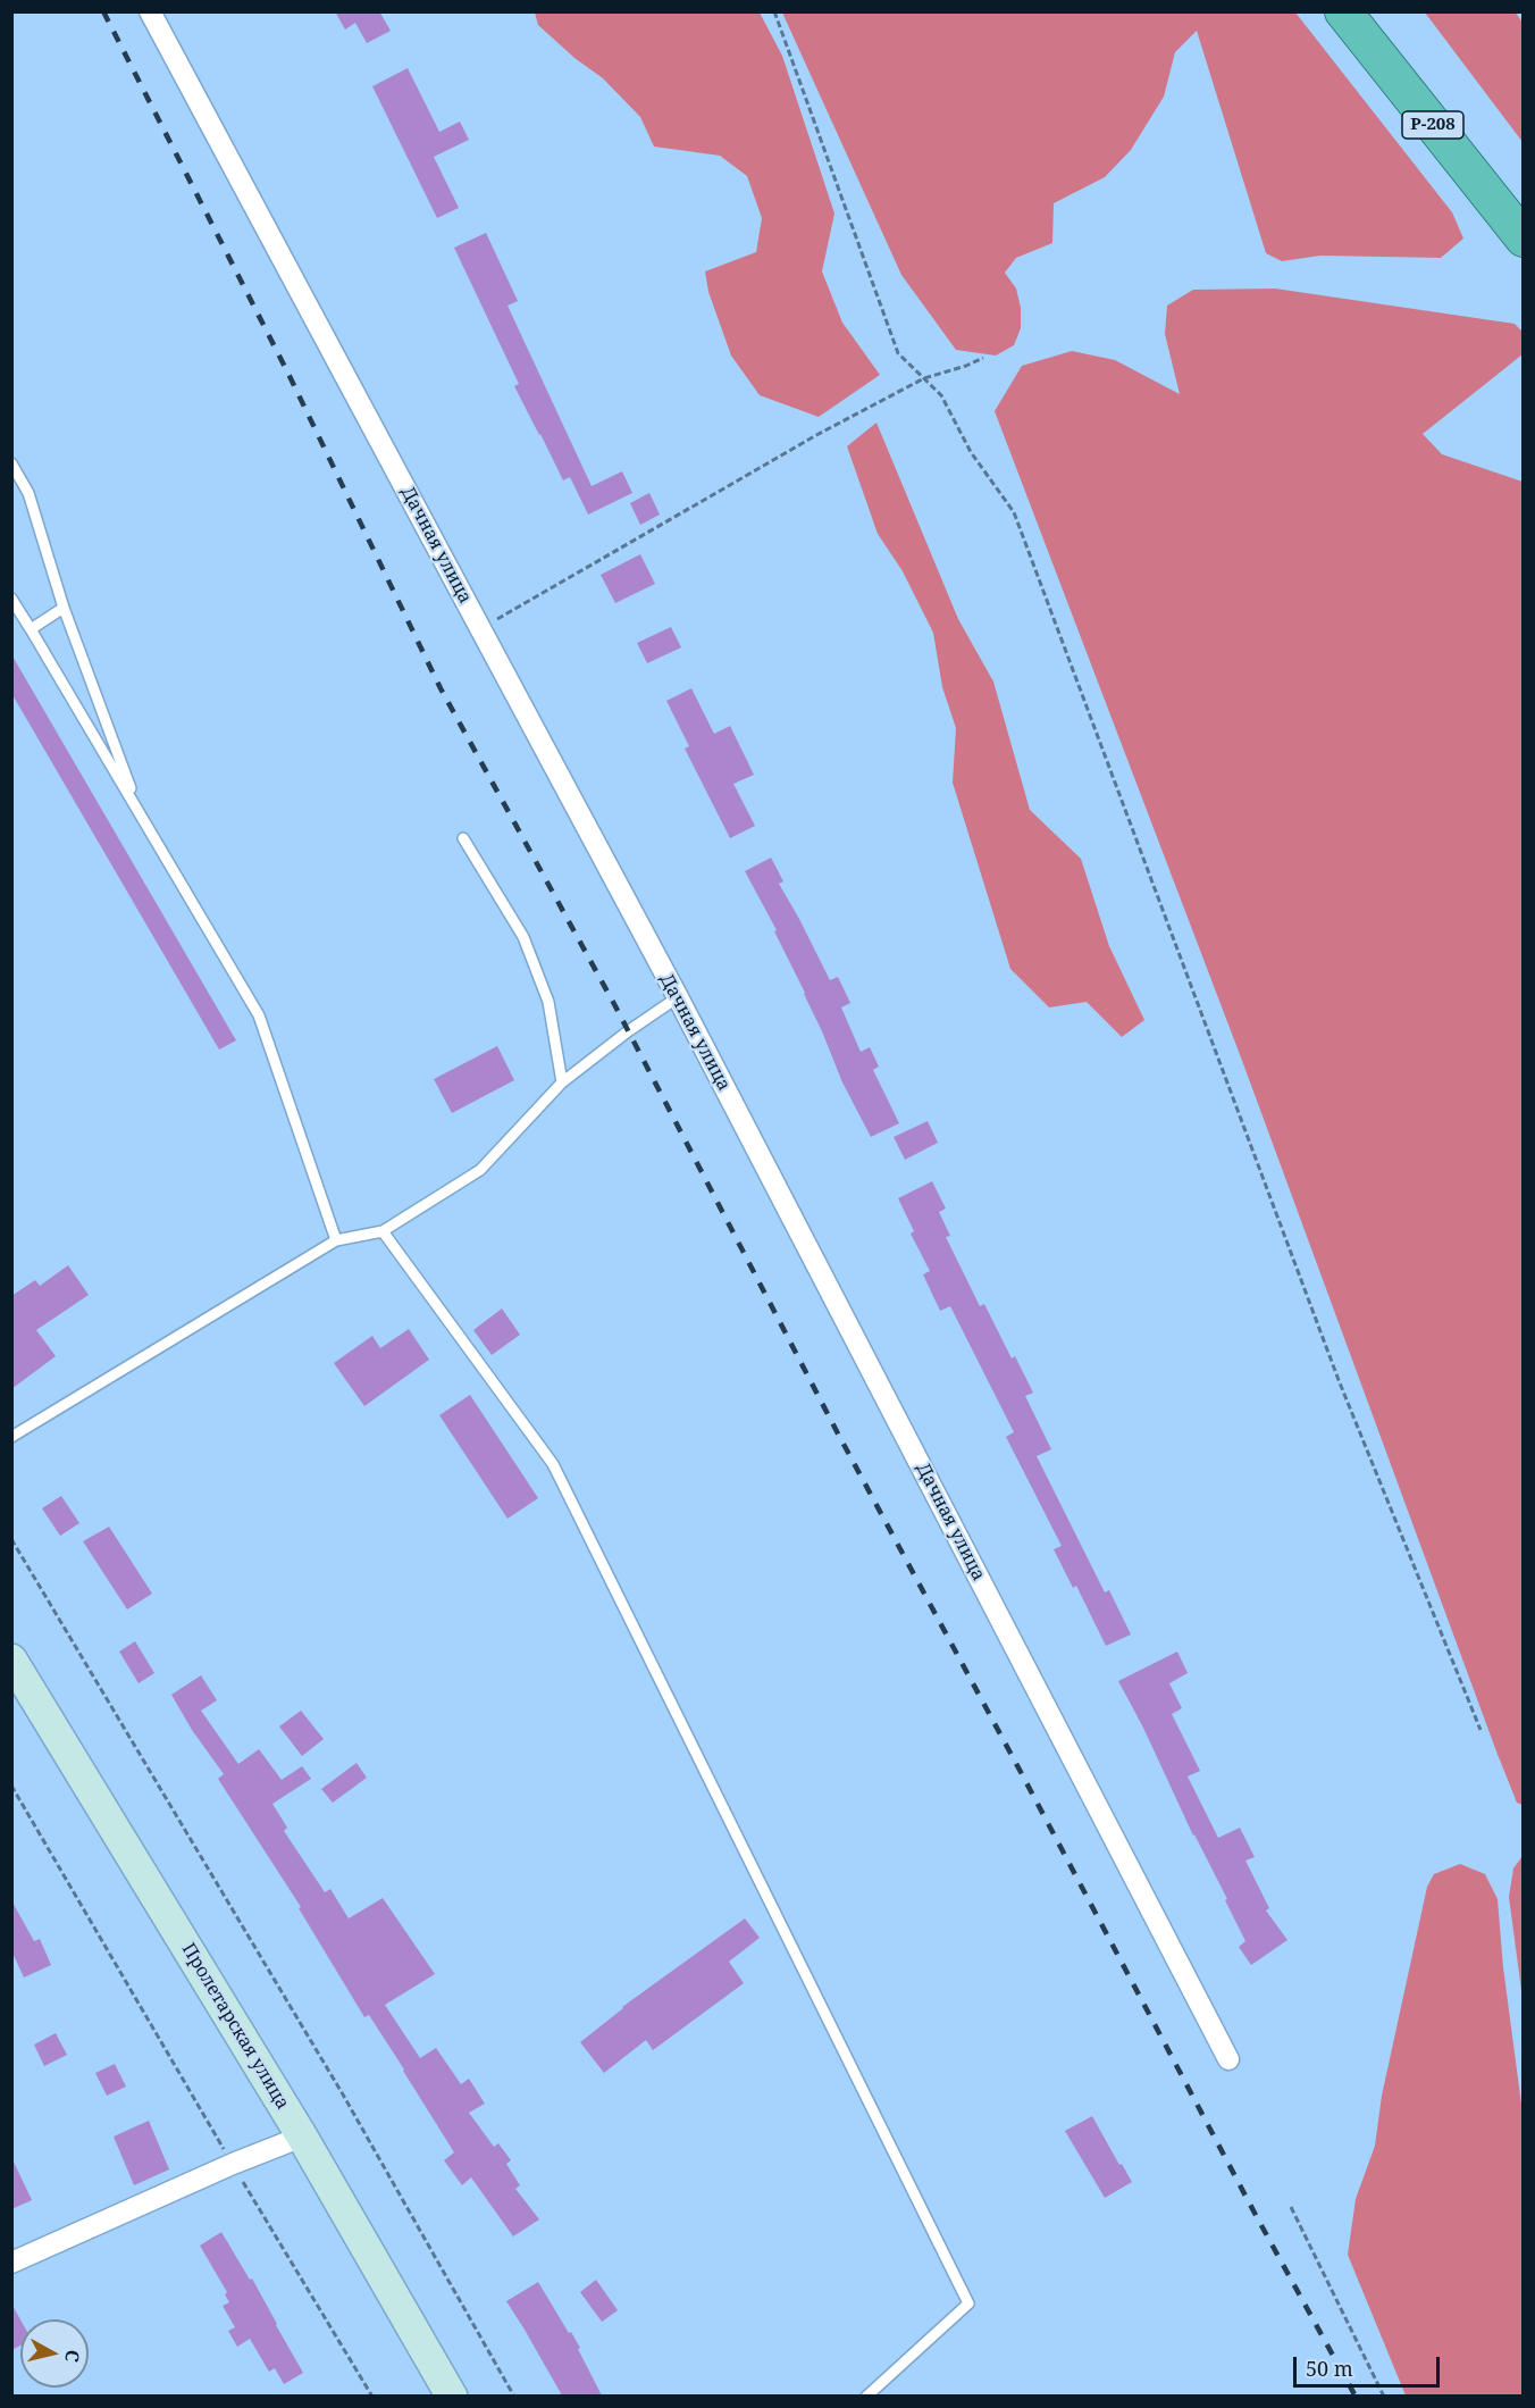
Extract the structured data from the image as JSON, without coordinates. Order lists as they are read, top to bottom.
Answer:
{
  "streets": {
    "highway": ["Р-208"],
    "main road": ["Пролетарская улица"],
    "street": ["Дачная улица"]
  },
  "scale_bar": "50 m",
  "north": "right"
}
